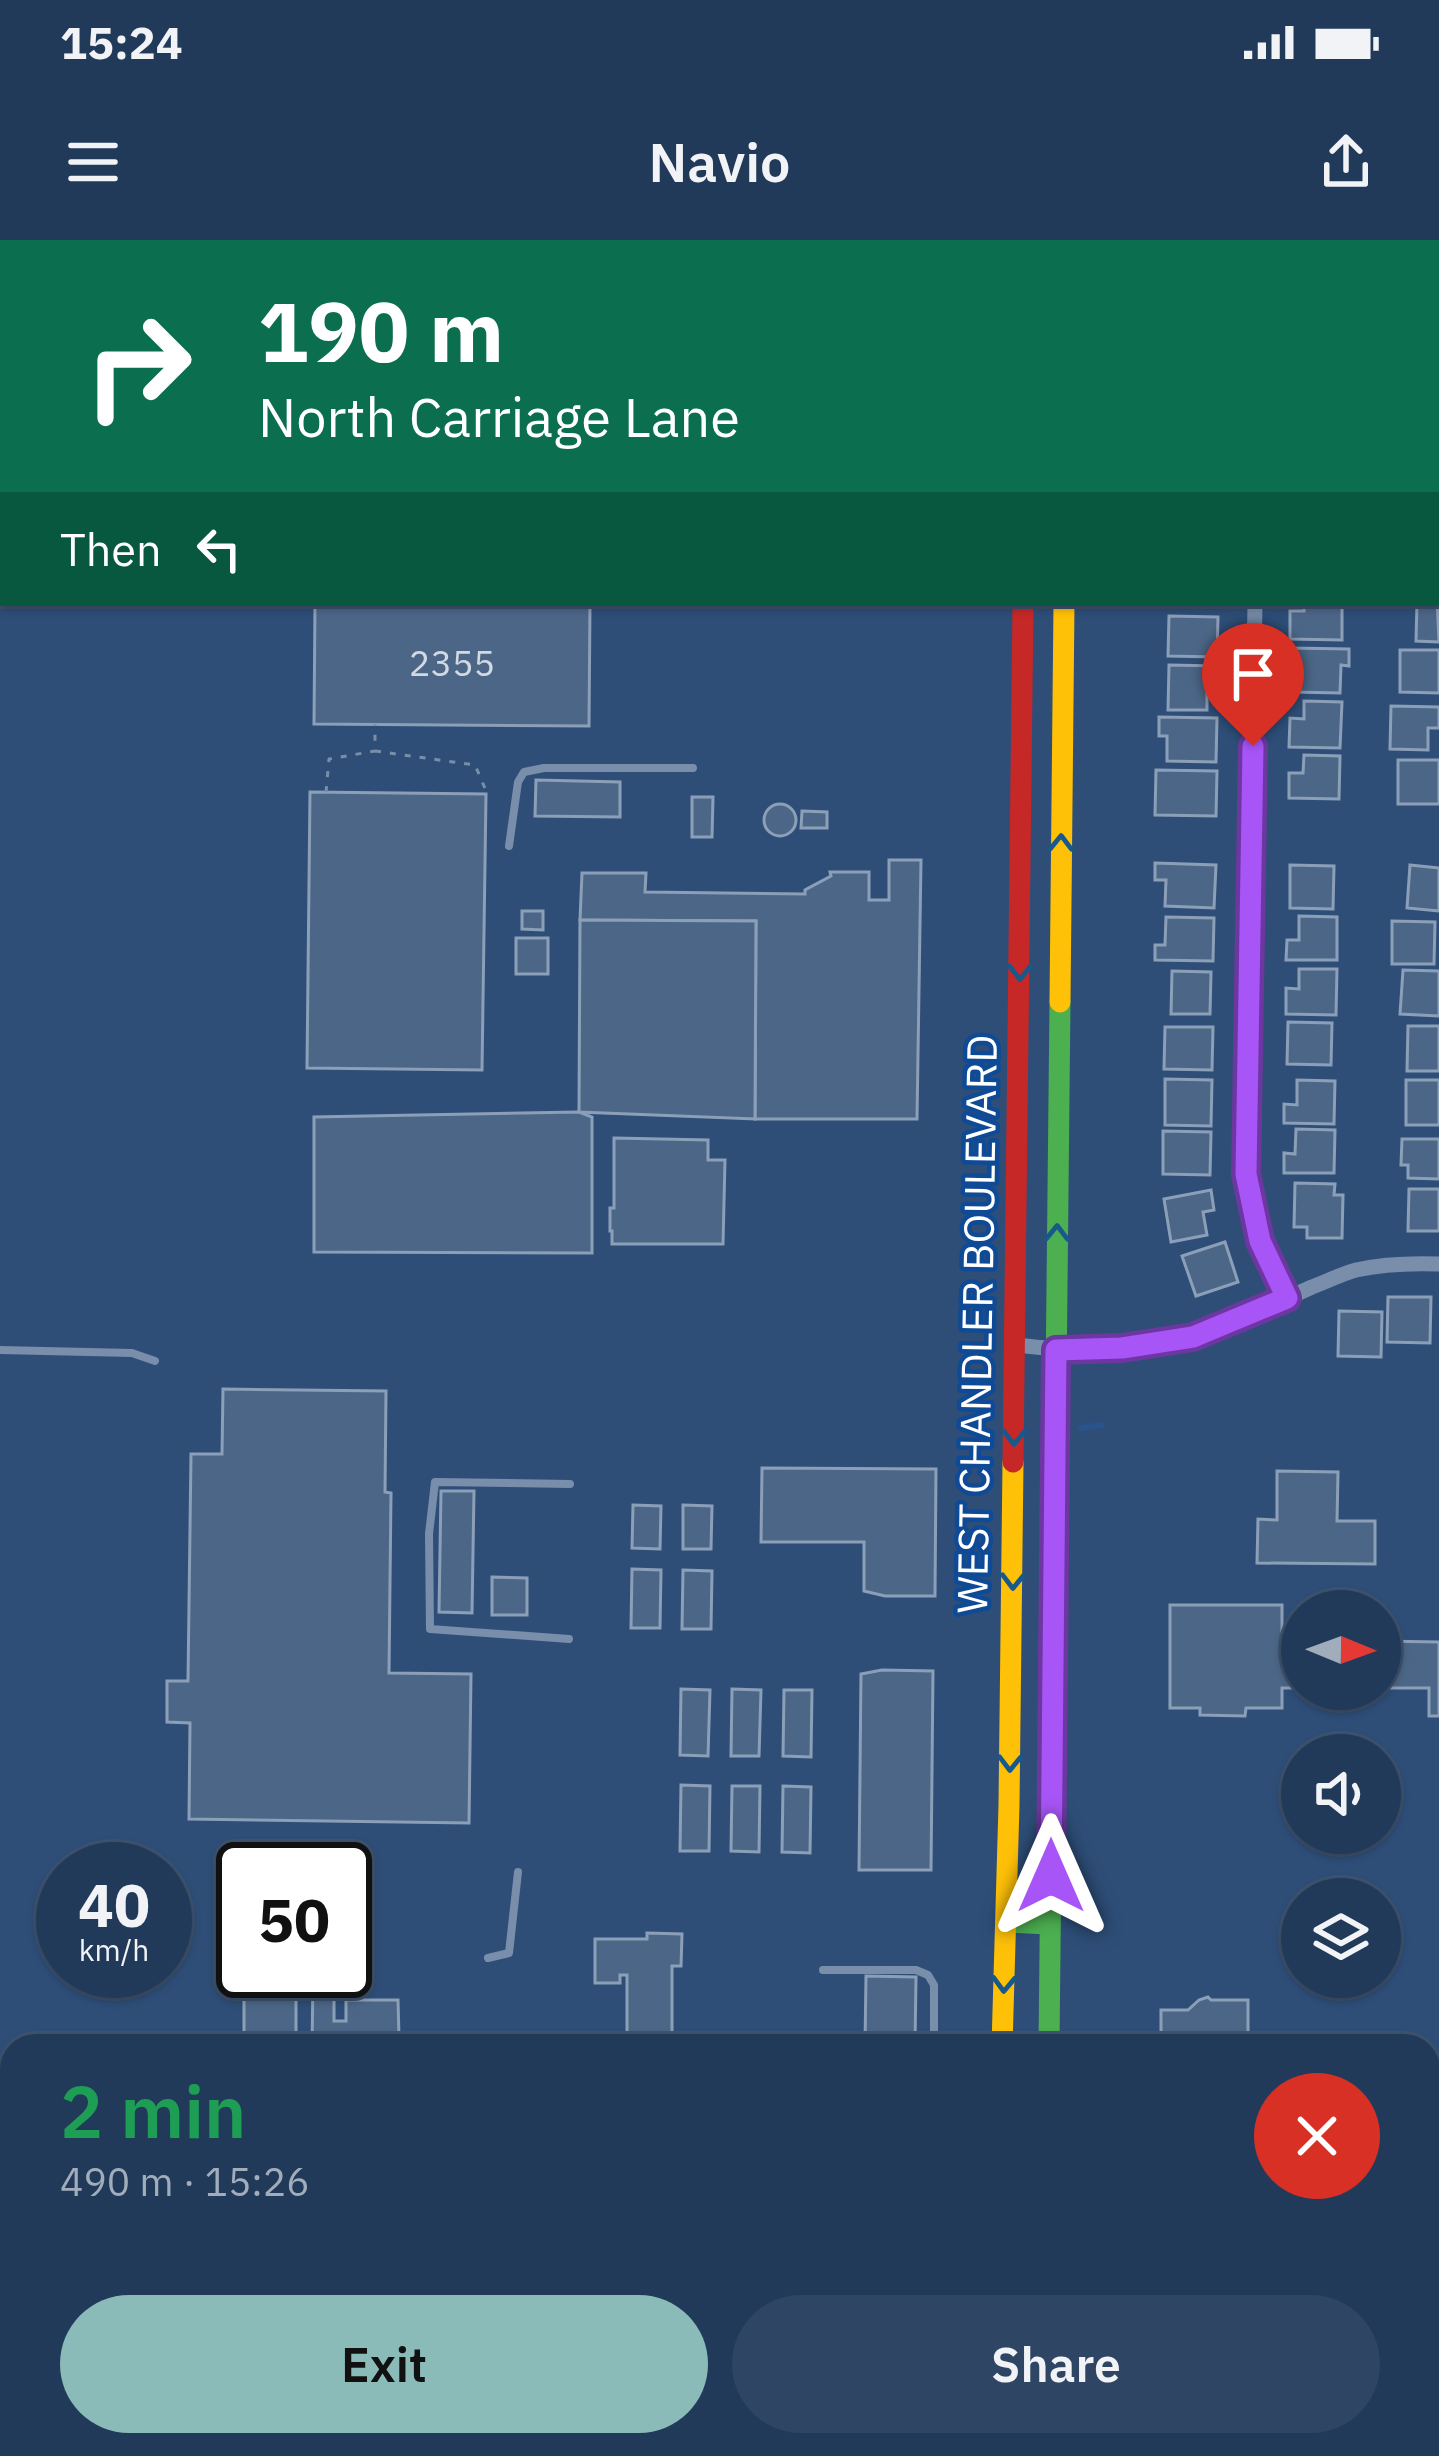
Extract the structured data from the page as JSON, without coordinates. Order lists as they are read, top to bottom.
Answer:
{
  "streets": {
    "main road": ["WEST CHANDLER BOULEVARD"]
  },
  "house_numbers": ["2355"],
  "north": "right",
  "page": {
    "status": "15:24",
    "header": "Navio",
    "turn": ["190 m", "North Carriage Lane"],
    "then": "Then",
    "speed": "40 km/h",
    "limit": "50",
    "heading": ["2 min", "490 m · 15:26"],
    "buttons": ["Exit", "Share"]
  }
}
